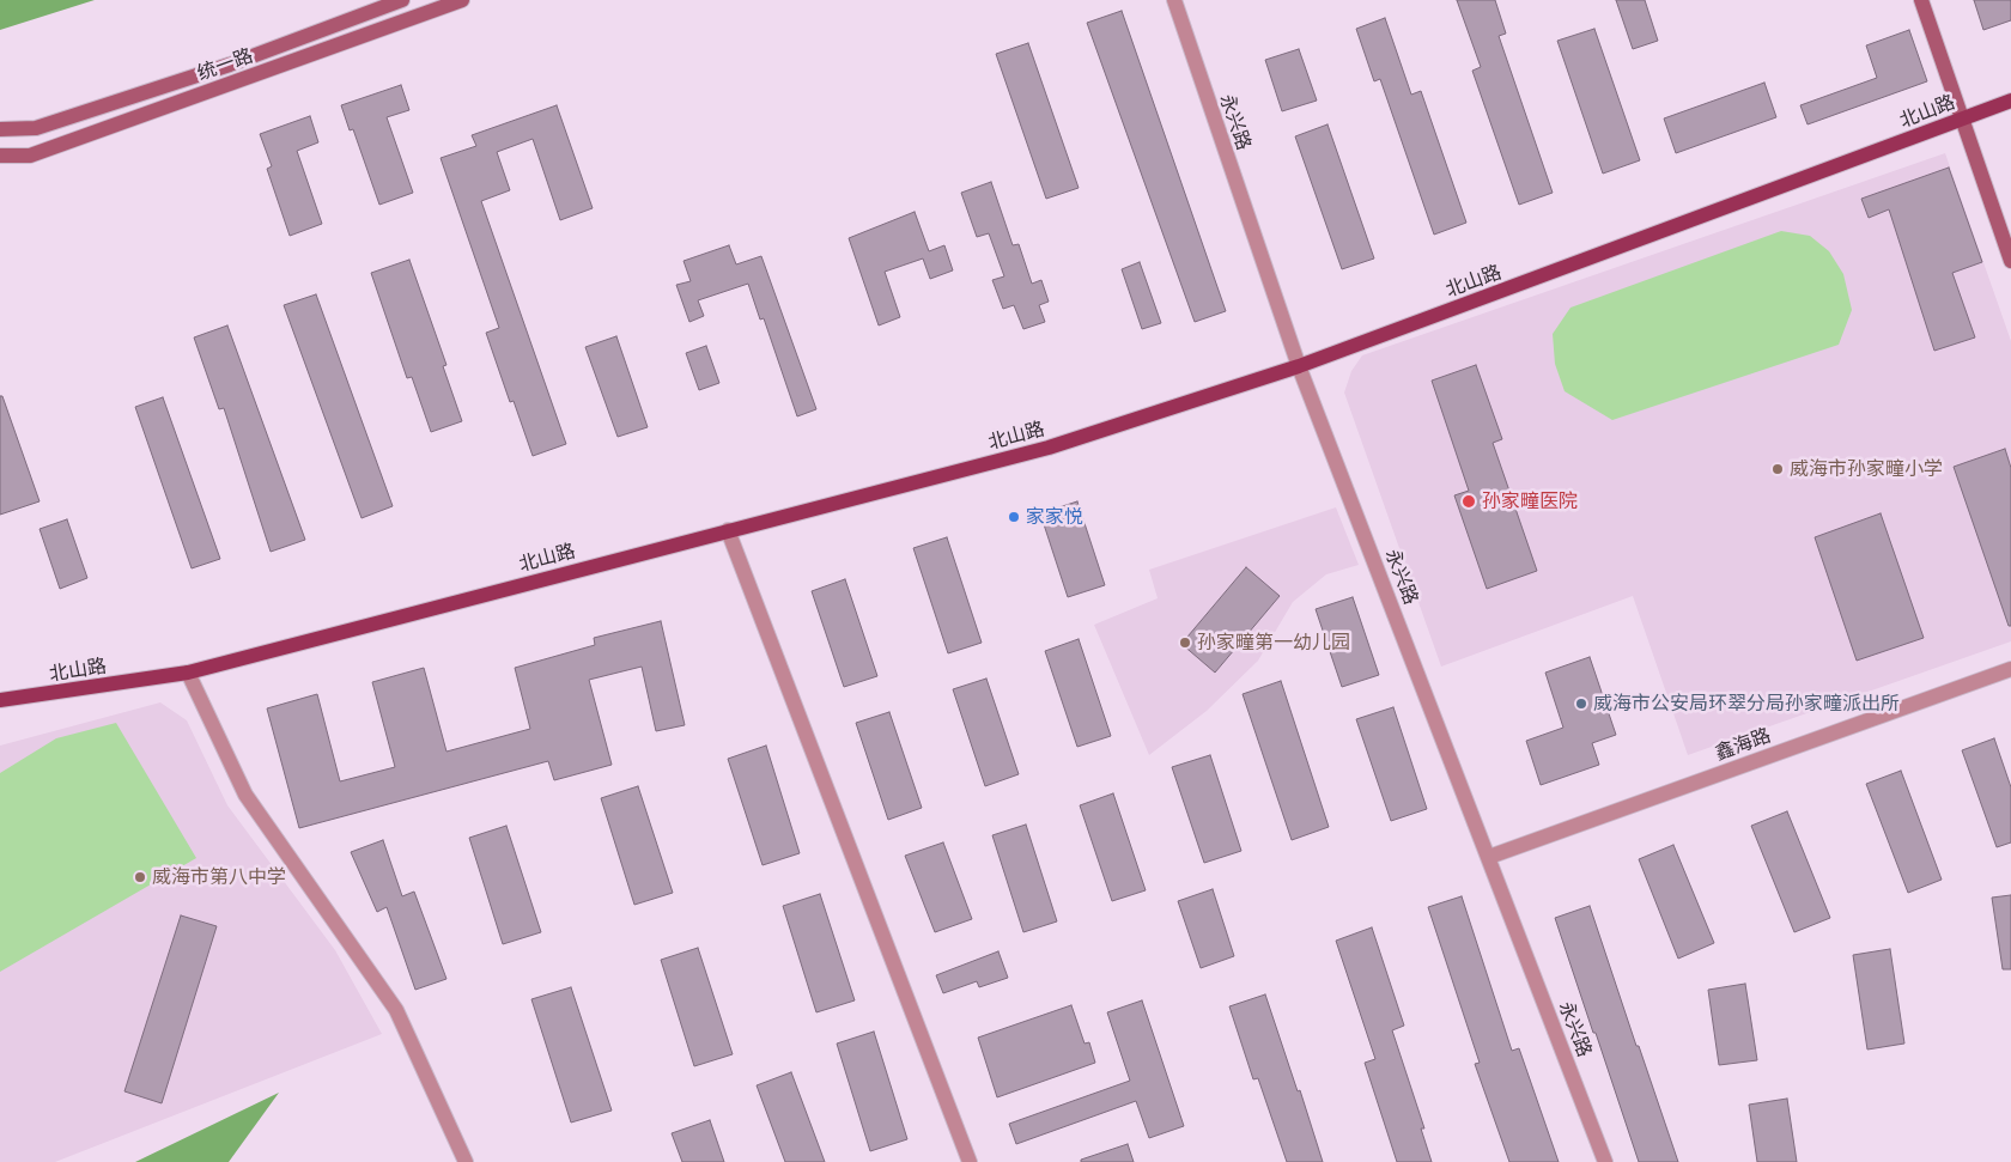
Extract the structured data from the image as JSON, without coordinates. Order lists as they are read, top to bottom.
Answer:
{
  "streets": {
    "main road": ["统一路", "北山路"],
    "street": ["永兴路", "鑫海路"]
  },
  "crossings": [
    ["北山路", "永兴路"],
    ["永兴路", "鑫海路"]
  ],
  "places": [
    "威海市孙家疃小学",
    "孙家疃医院",
    "家家悦",
    "孙家疃第一幼儿园",
    "威海市公安局环翠分局孙家疃派出所",
    "威海市第八中学"
  ]
}
